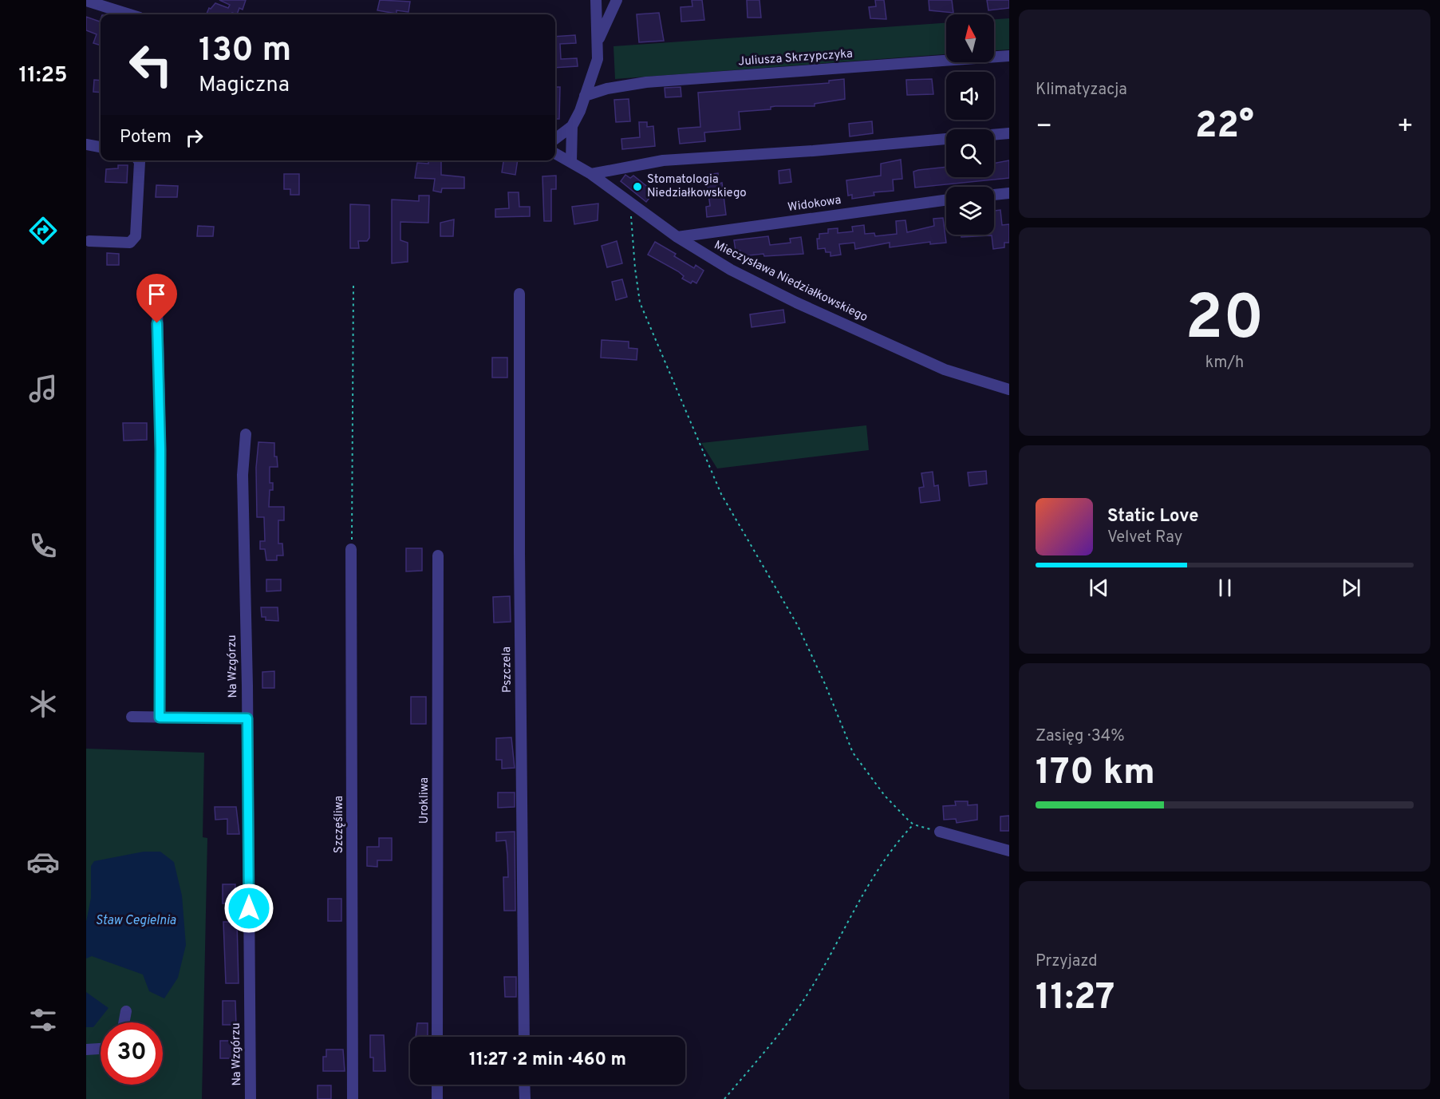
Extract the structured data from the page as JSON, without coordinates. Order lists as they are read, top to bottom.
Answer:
{
  "streets": {
    "street": [
      "Juliusza Skrzypczyka",
      "Widokowa",
      "Mieczysława Niedziałkowskiego",
      "Na Wzgórzu",
      "Pszczela",
      "Urokliwa",
      "Szczęśliwa"
    ]
  },
  "crossings": [
    ["Widokowa", "Mieczysława Niedziałkowskiego"]
  ],
  "water": ["Staw Cegielnia"],
  "places": ["Stomatologia Niedziałkowskiego"],
  "north": "top",
  "page": {
    "tabs": "11:25",
    "tile": [
      "Klimatyzacja",
      ["20", "km/h"],
      ["Zasięg · 34%", "170 km"],
      ["Przyjazd", "11:27"]
    ],
    "turn": ["130 m", "Magiczna"],
    "heat": ["−", "22°", "+"],
    "then": "Potem",
    "song": ["Static Love", "Velvet Ray"],
    "limit": "30",
    "trip": "11:27 · 2 min · 460 m"
  }
}
